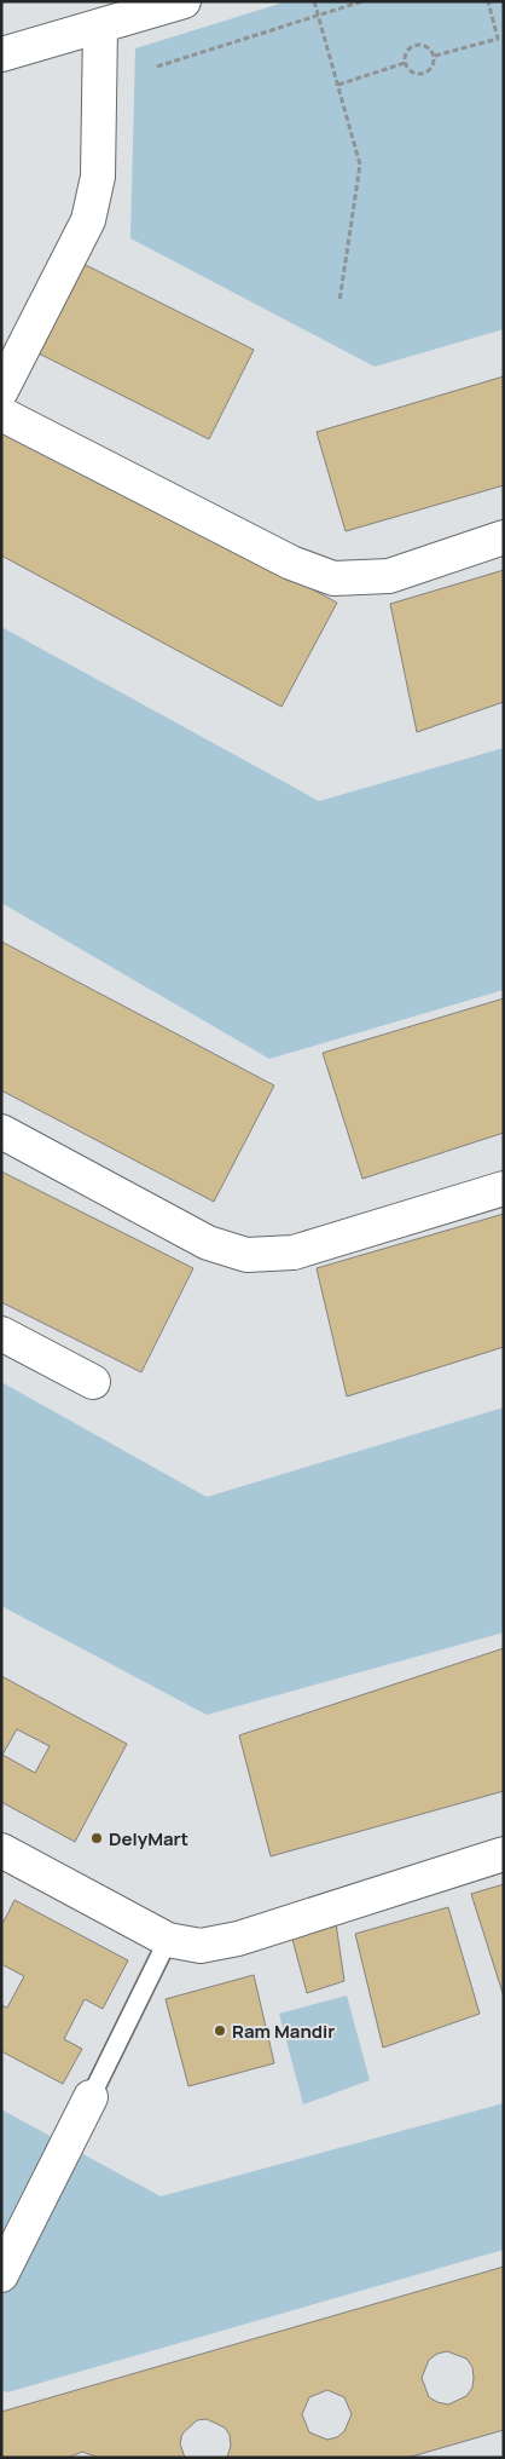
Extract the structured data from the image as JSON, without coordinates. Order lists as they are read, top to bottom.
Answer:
{
  "places": ["DelyMart", "Ram Mandir"]
}
